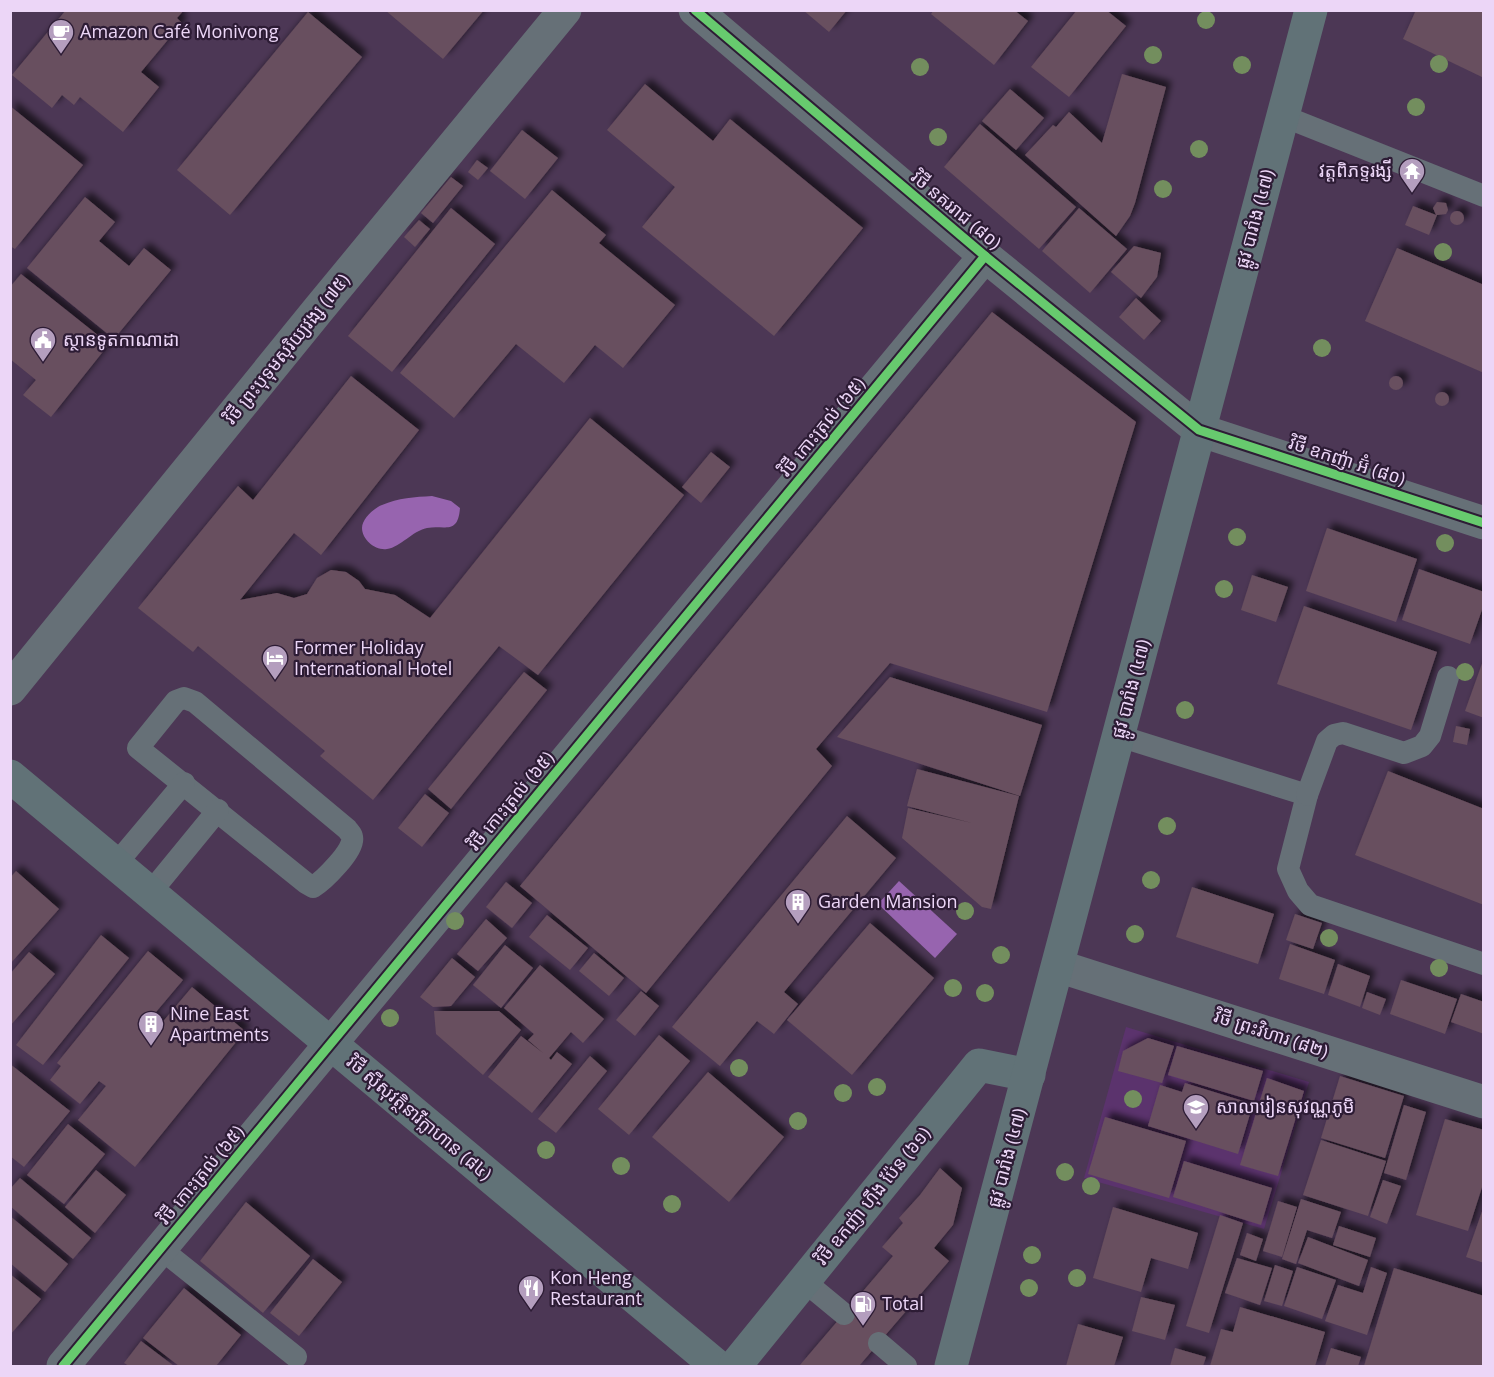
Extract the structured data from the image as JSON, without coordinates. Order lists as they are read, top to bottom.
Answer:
{
  "streets": {
    "main road": ["ផ្លូវ បារាំង (៤៧)", "វិថី ស៊ីសុវត្ថិនារីក្លាហាន (៨៤)", "វិថី ឧកញ៉ា ហ៊ីង ប៉ែន (៦១)"],
    "street": [
      "វិថី នគររាជ (៨០)",
      "វិថី ព្រះបុទុមសុរិយ្យវង្ស (៧៥)",
      "វិថី កោះត្រល់ (៦៥)",
      "វិថី ឧកញ៉ា អ៊ំ (៨០)",
      "វិថី ព្រះវិហារ (៨២)"
    ]
  },
  "crossings": [
    ["វិថី នគររាជ (៨០)", "ផ្លូវ បារាំង (៤៧)"],
    ["វិថី នគររាជ (៨០)", "វិថី កោះត្រល់ (៦៥)"],
    ["វិថី នគររាជ (៨០)", "វិថី ឧកញ៉ា អ៊ំ (៨០)"],
    ["ផ្លូវ បារាំង (៤៧)", "វិថី ឧកញ៉ា អ៊ំ (៨០)"],
    ["ផ្លូវ បារាំង (៤៧)", "វិថី ព្រះវិហារ (៨២)"],
    ["ផ្លូវ បារាំង (៤៧)", "វិថី ឧកញ៉ា ហ៊ីង ប៉ែន (៦១)"],
    ["វិថី កោះត្រល់ (៦៥)", "វិថី ស៊ីសុវត្ថិនារីក្លាហាន (៨៤)"]
  ],
  "places": {
    "cafe": ["Amazon Café Monivong"],
    "temple": ["វត្តពិភទ្ទរង្សី"],
    "public building": ["ស្ថានទូតកាណាដា"],
    "hotel": ["Former Holiday International Hotel"],
    "building": ["Garden Mansion", "Nine East Apartments"],
    "school or university": ["សាលារៀនសុវណ្ណភូមិ"],
    "restaurant": ["Kon Heng Restaurant"],
    "fuel station": ["Total"]
  }
}
